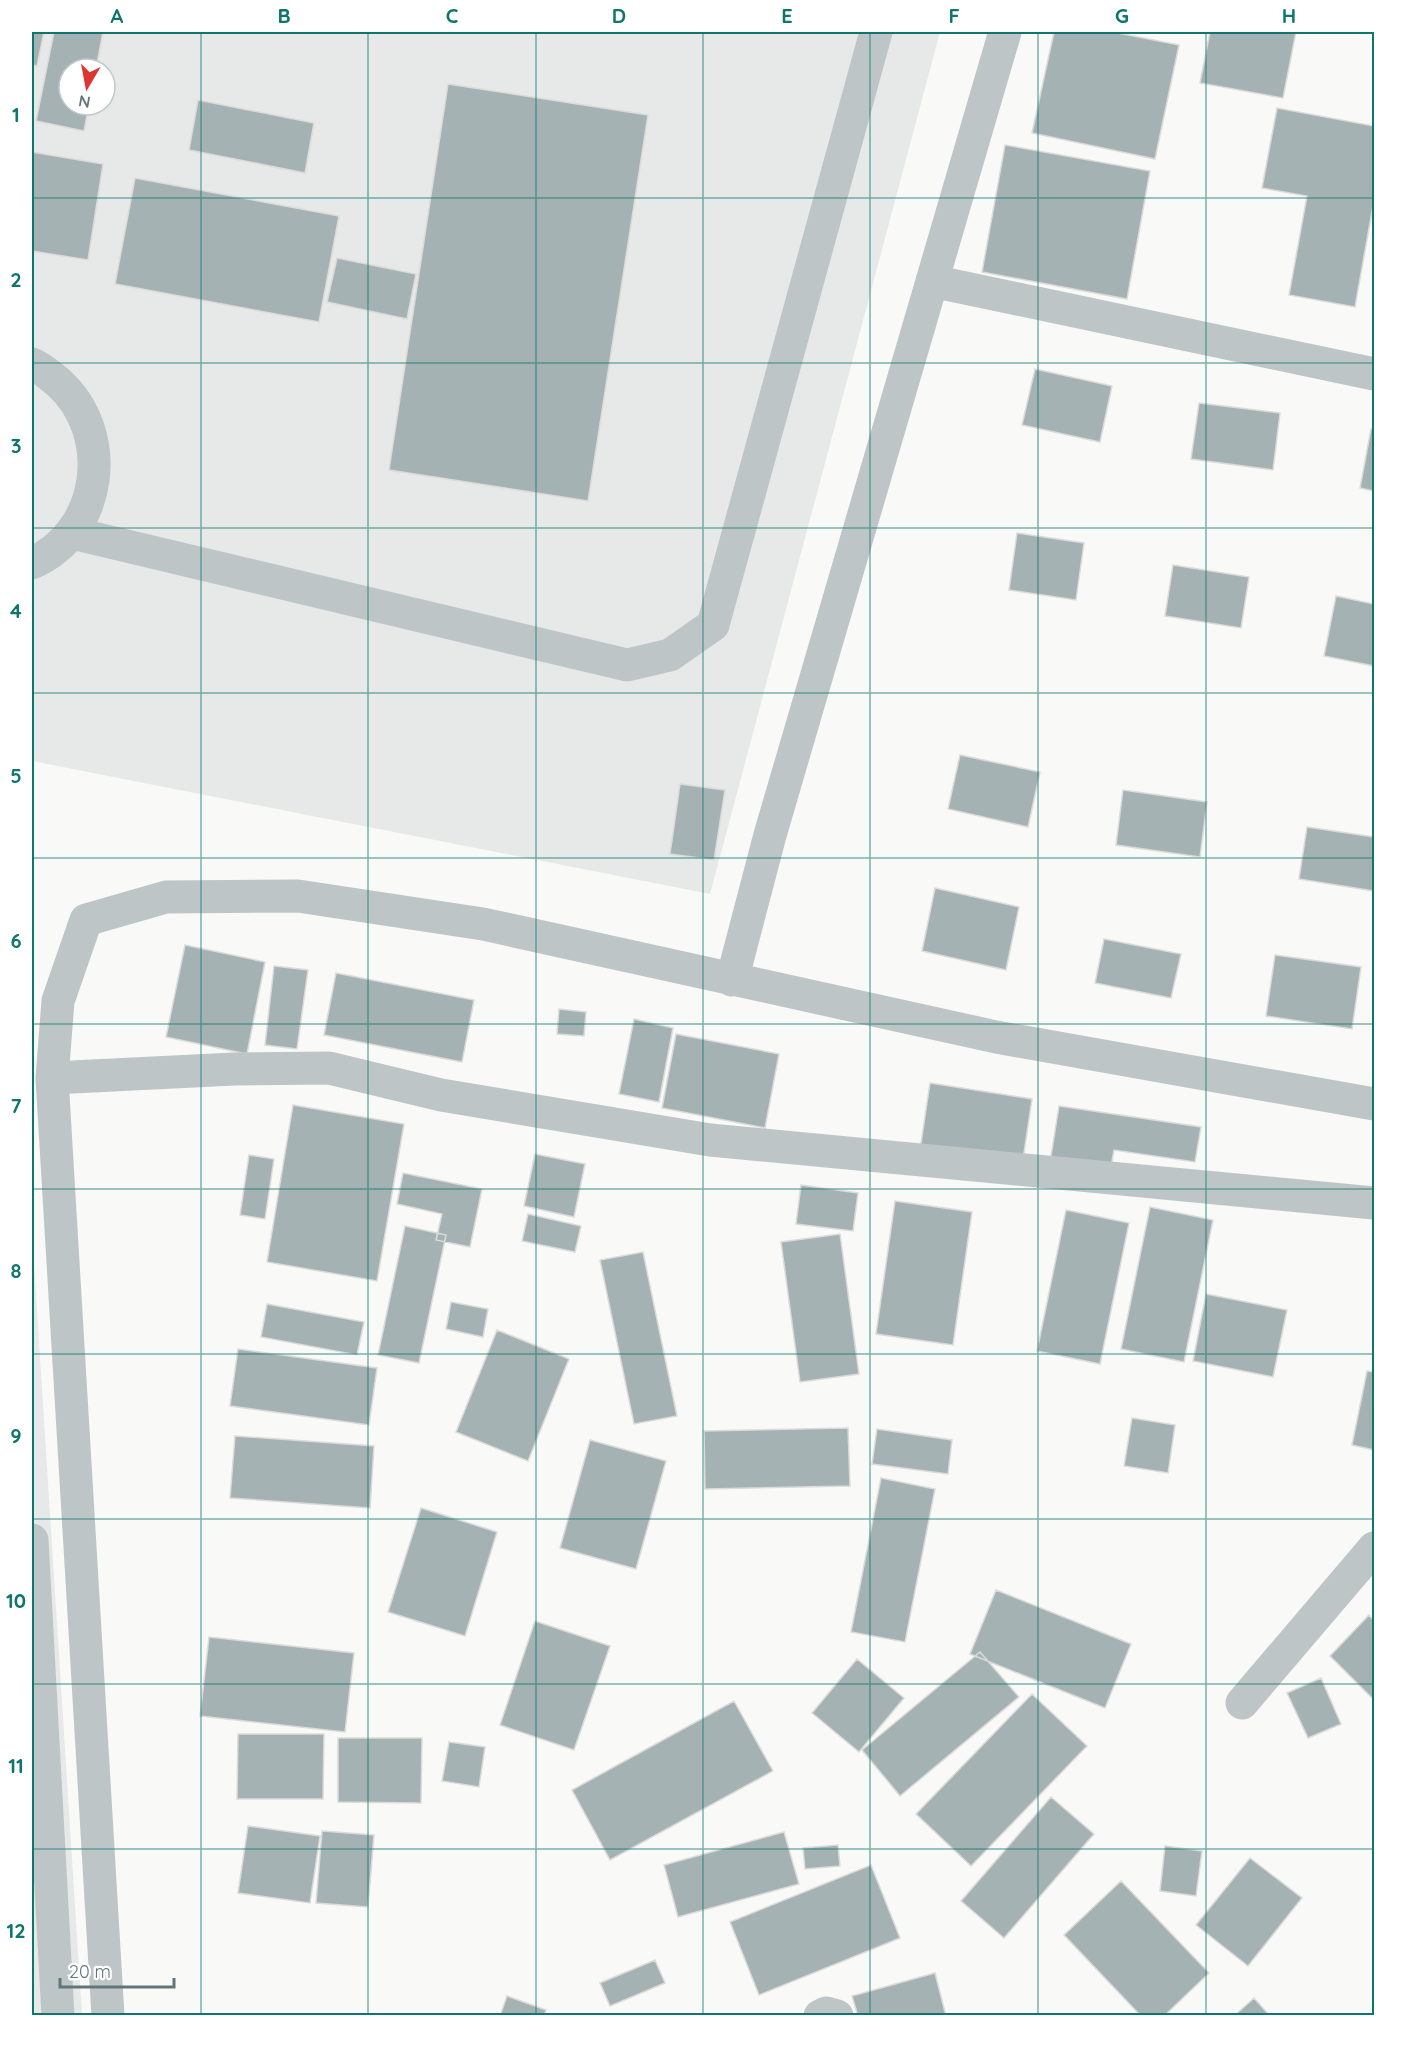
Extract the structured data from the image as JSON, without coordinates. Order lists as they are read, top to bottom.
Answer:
{
  "scale_bar": "20 m",
  "north": "bottom",
  "grid": {
    "columns": [
      "A",
      "B",
      "C",
      "D",
      "E",
      "F",
      "G",
      "H"
    ],
    "rows": [
      "1",
      "2",
      "3",
      "4",
      "5",
      "6",
      "7",
      "8",
      "9",
      "10",
      "11",
      "12"
    ]
  }
}
